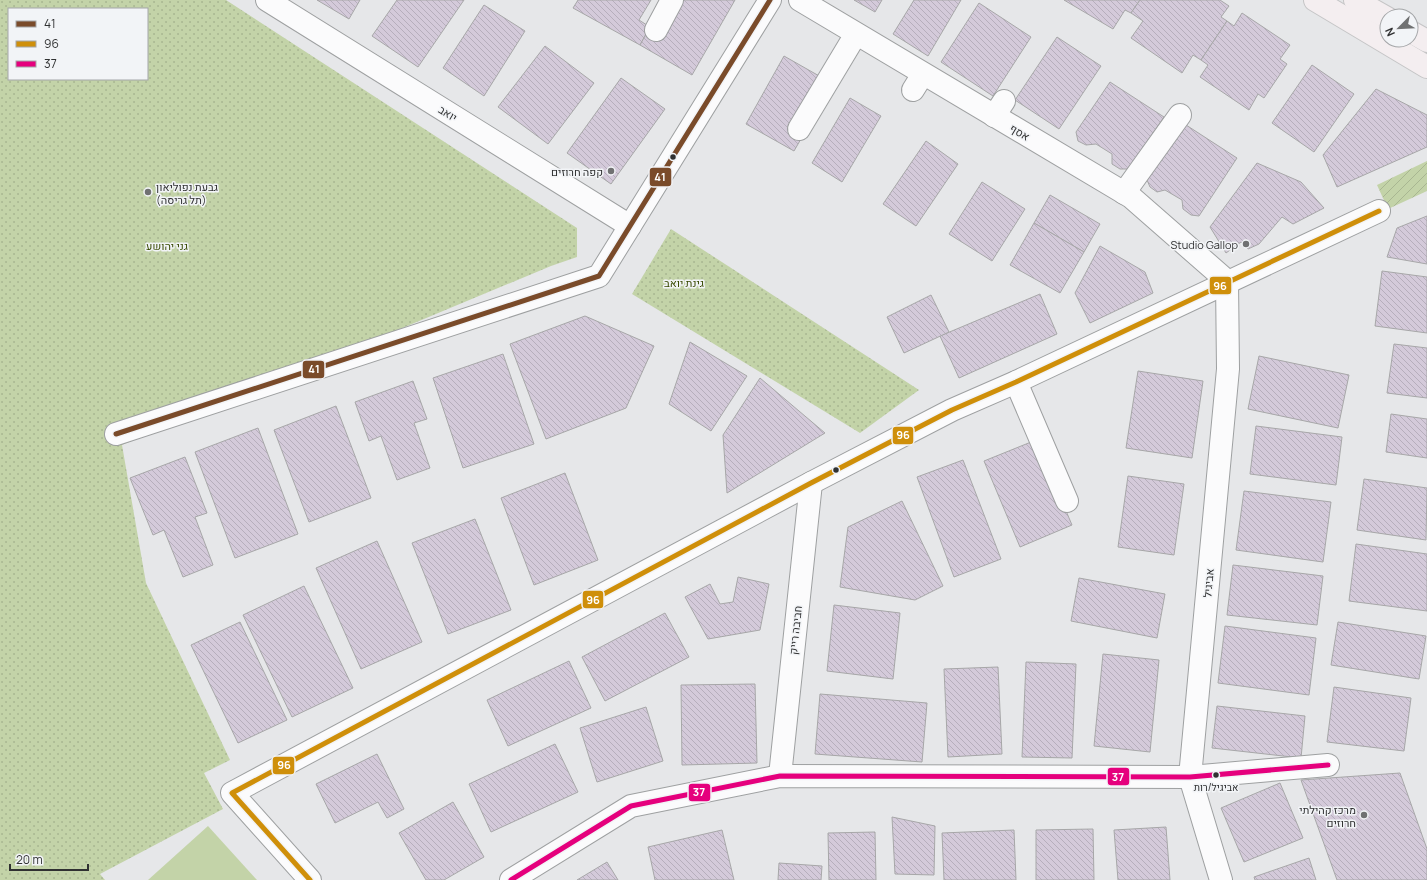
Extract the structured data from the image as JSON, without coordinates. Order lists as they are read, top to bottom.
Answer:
{
  "streets": {
    "street": [
      "יואב",
      "אסף",
      "אביגיל",
      "חביבה רייק"
    ]
  },
  "crossings": [
    ["אסף", "אביגיל"]
  ],
  "parks": ["גני יהושע", "גינת יואב"],
  "places": [
    "קפה חרוזים",
    "גבעת נפוליאון (תל גריסה)",
    "Studio Gallop",
    "אביגיל/רות",
    "מרכז קהילתי חרוזים"
  ],
  "lines": ["transit line 41", "transit line 96", "transit line 37"],
  "legend": ["41", "96", "37"],
  "scale_bar": "20 m",
  "north": "bottom left"
}
